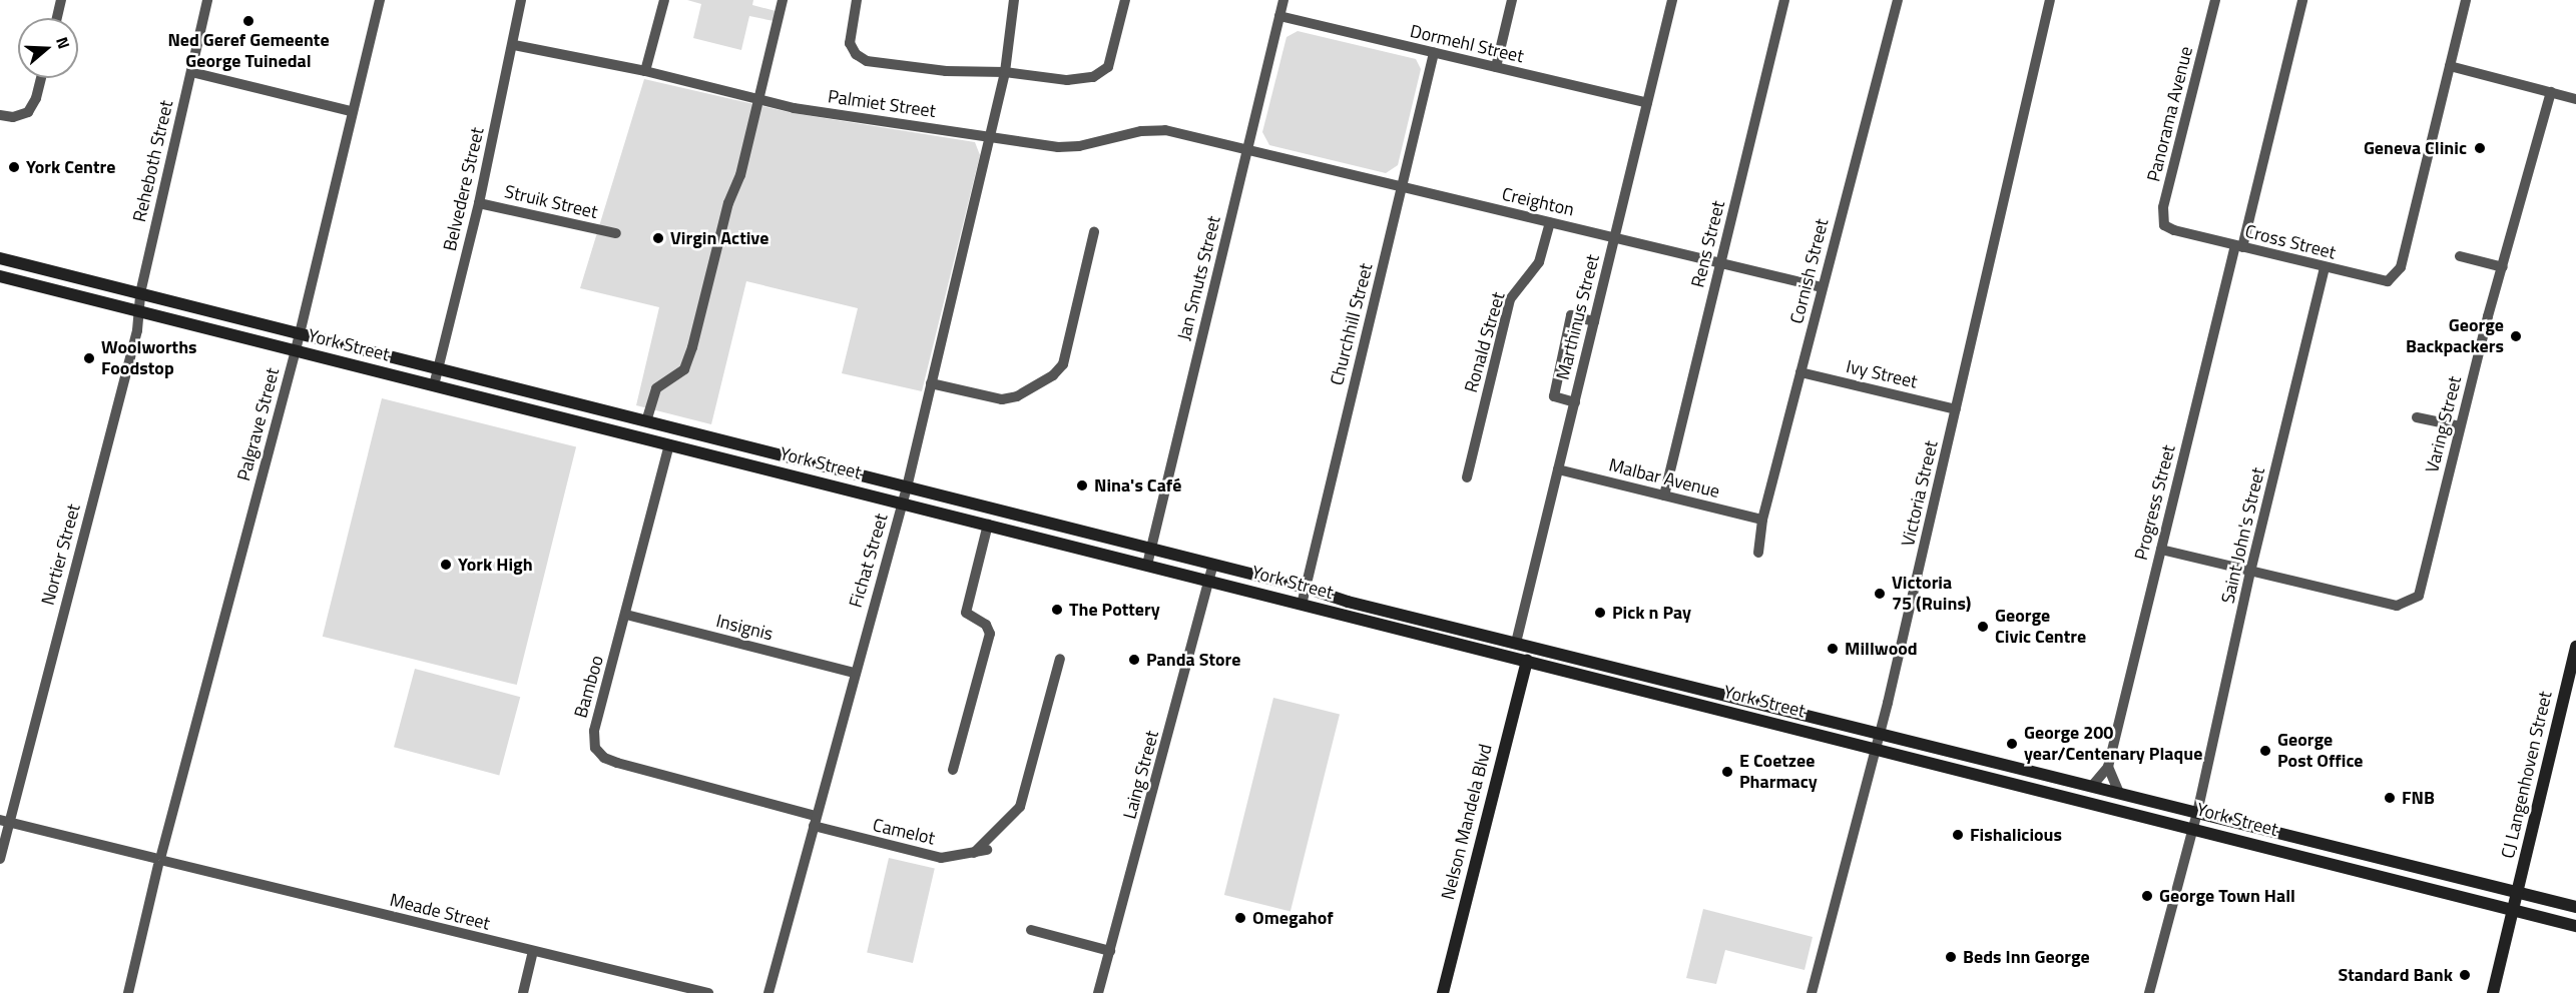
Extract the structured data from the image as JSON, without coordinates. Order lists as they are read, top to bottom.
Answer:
{
  "streets": {
    "main road": ["York Street", "CJ Langenhoven Street", "Nelson Mandela Blvd"],
    "street": [
      "Dormehl Street",
      "Palmiet Street",
      "Panorama Avenue",
      "Reheboth Street",
      "Belvedere Street",
      "Struik Street",
      "Creighton",
      "Cross Street",
      "Rens Street",
      "Cornish Street",
      "Jan Smuts Street",
      "Marthinus Street",
      "Churchhill Street",
      "Ronald Street",
      "Ivy Street",
      "Palgrave Street",
      "Varing Street",
      "Malbar Avenue",
      "Victoria Street",
      "Progress Street",
      "Saint John's Street",
      "Nortier Street",
      "Fichat Street",
      "Insignis",
      "Bamboo",
      "Laing Street",
      "Camelot",
      "Meade Street"
    ]
  },
  "crossings": [
    ["Dormehl Street", "Jan Smuts Street"],
    ["Dormehl Street", "Marthinus Street"],
    ["Dormehl Street", "Churchhill Street"],
    ["Palmiet Street", "Belvedere Street"],
    ["Palmiet Street", "Creighton"],
    ["Palmiet Street", "Jan Smuts Street"],
    ["Palmiet Street", "Fichat Street"],
    ["Panorama Avenue", "Cross Street"],
    ["Reheboth Street", "York Street"],
    ["Reheboth Street", "Nortier Street"],
    ["Belvedere Street", "Struik Street"],
    ["Belvedere Street", "York Street"],
    ["Creighton", "Rens Street"],
    ["Creighton", "Cornish Street"],
    ["Creighton", "Jan Smuts Street"],
    ["Creighton", "Marthinus Street"],
    ["Creighton", "Churchhill Street"],
    ["Creighton", "Ronald Street"],
    ["Cross Street", "Progress Street"],
    ["Cross Street", "Saint John's Street"],
    ["Rens Street", "Malbar Avenue"],
    ["Cornish Street", "Ivy Street"],
    ["Cornish Street", "Malbar Avenue"],
    ["Jan Smuts Street", "York Street"],
    ["Marthinus Street", "York Street"],
    ["Marthinus Street", "Malbar Avenue"],
    ["Churchhill Street", "York Street"],
    ["York Street", "Palgrave Street"],
    ["York Street", "Victoria Street"],
    ["York Street", "Progress Street"],
    ["York Street", "Saint John's Street"],
    ["York Street", "Nortier Street"],
    ["York Street", "Fichat Street"],
    ["York Street", "Bamboo"],
    ["York Street", "Laing Street"],
    ["York Street", "CJ Langenhoven Street"],
    ["York Street", "Nelson Mandela Blvd"],
    ["Ivy Street", "Victoria Street"],
    ["Palgrave Street", "Meade Street"],
    ["Varing Street", "Progress Street"],
    ["Varing Street", "Saint John's Street"],
    ["Nortier Street", "Meade Street"],
    ["Fichat Street", "Insignis"],
    ["Fichat Street", "Bamboo"],
    ["Fichat Street", "Camelot"],
    ["Insignis", "Bamboo"],
    ["Bamboo", "Camelot"]
  ],
  "places": [
    "Ned Geref Gemeente George Tuinedal",
    "Geneva Clinic",
    "York Centre",
    "Virgin Active",
    "George Backpackers",
    "Woolworths Foodstop",
    "Nina's Café",
    "York High",
    "Victoria 75 (Ruins)",
    "The Pottery",
    "Pick n Pay",
    "George Civic Centre",
    "Millwood",
    "Panda Store",
    "George 200 year/Centenary Plaque",
    "George Post Office",
    "E Coetzee Pharmacy",
    "FNB",
    "Fishalicious",
    "George Town Hall",
    "Omegahof",
    "Beds Inn George",
    "Standard Bank"
  ],
  "north": "right"
}
